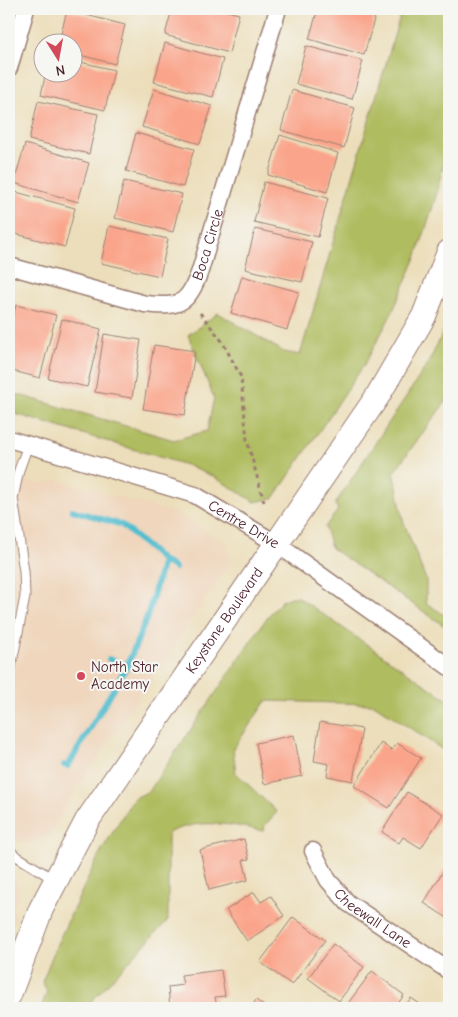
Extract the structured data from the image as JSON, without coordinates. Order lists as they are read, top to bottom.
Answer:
{
  "streets": {
    "street": [
      "Boca Circle",
      "Centre Drive",
      "Keystone Boulevard",
      "Cheewall Lane"
    ]
  },
  "crossings": [
    ["Centre Drive", "Keystone Boulevard"]
  ],
  "places": ["North Star Academy"],
  "north": "bottom"
}
